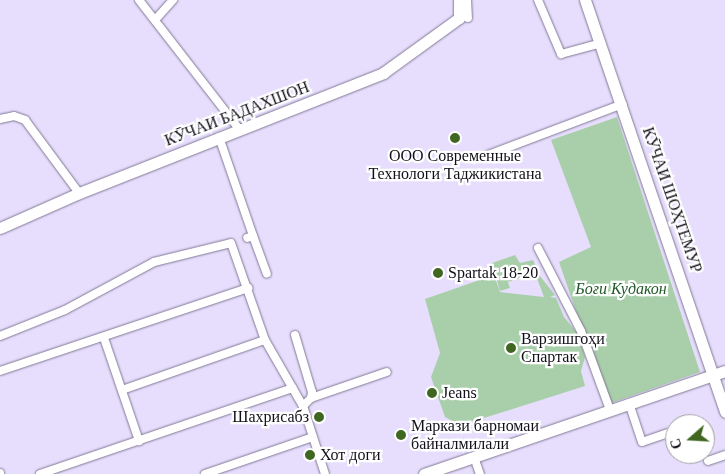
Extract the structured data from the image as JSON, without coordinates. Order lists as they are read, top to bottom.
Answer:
{
  "streets": {
    "main road": ["КӮЧАИ БАДАХШОН", "КӮЧАИ ШОҲТЕМУР"]
  },
  "parks": ["Боғи Кудакон"],
  "places": [
    "ООО Современные Технологи Таджикистана",
    "Spartak 18-20",
    "Варзишгоҳи Спартак",
    "Jeans",
    "Шахрисабз",
    "Маркази барномаи байналмилали",
    "Хот доги"
  ],
  "north": "left"
}
